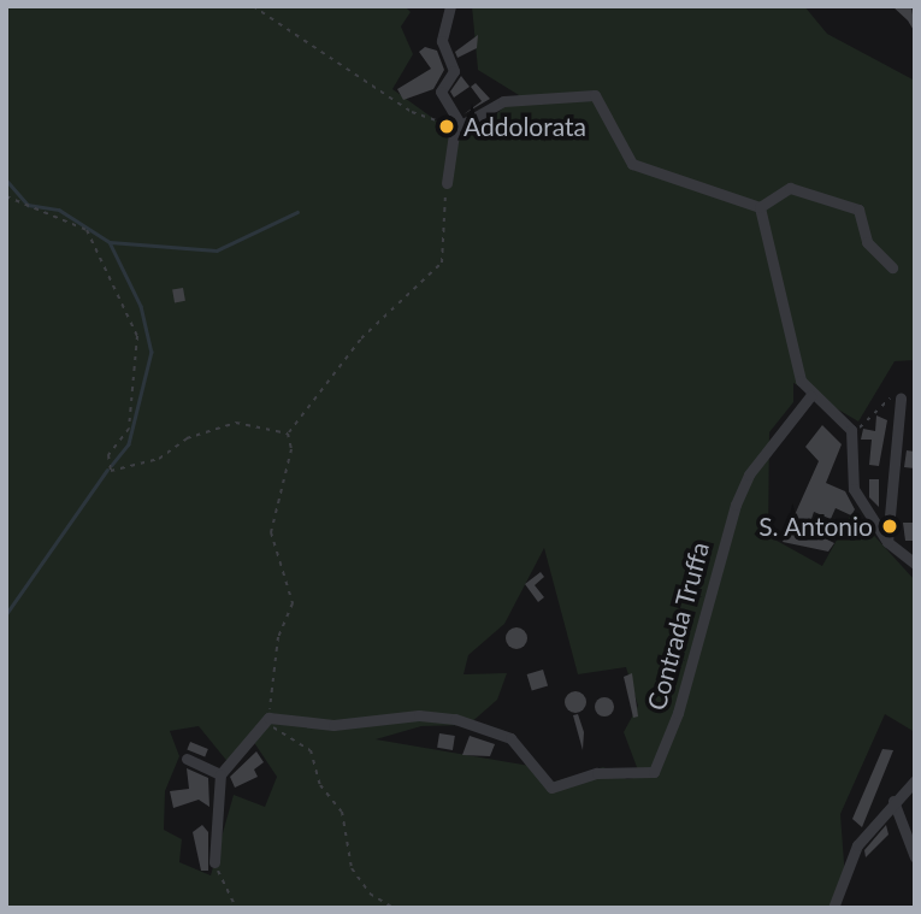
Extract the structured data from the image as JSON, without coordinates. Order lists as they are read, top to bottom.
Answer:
{
  "streets": {
    "street": ["Contrada Truffa"]
  },
  "places": ["Addolorata", "S. Antonio"]
}
